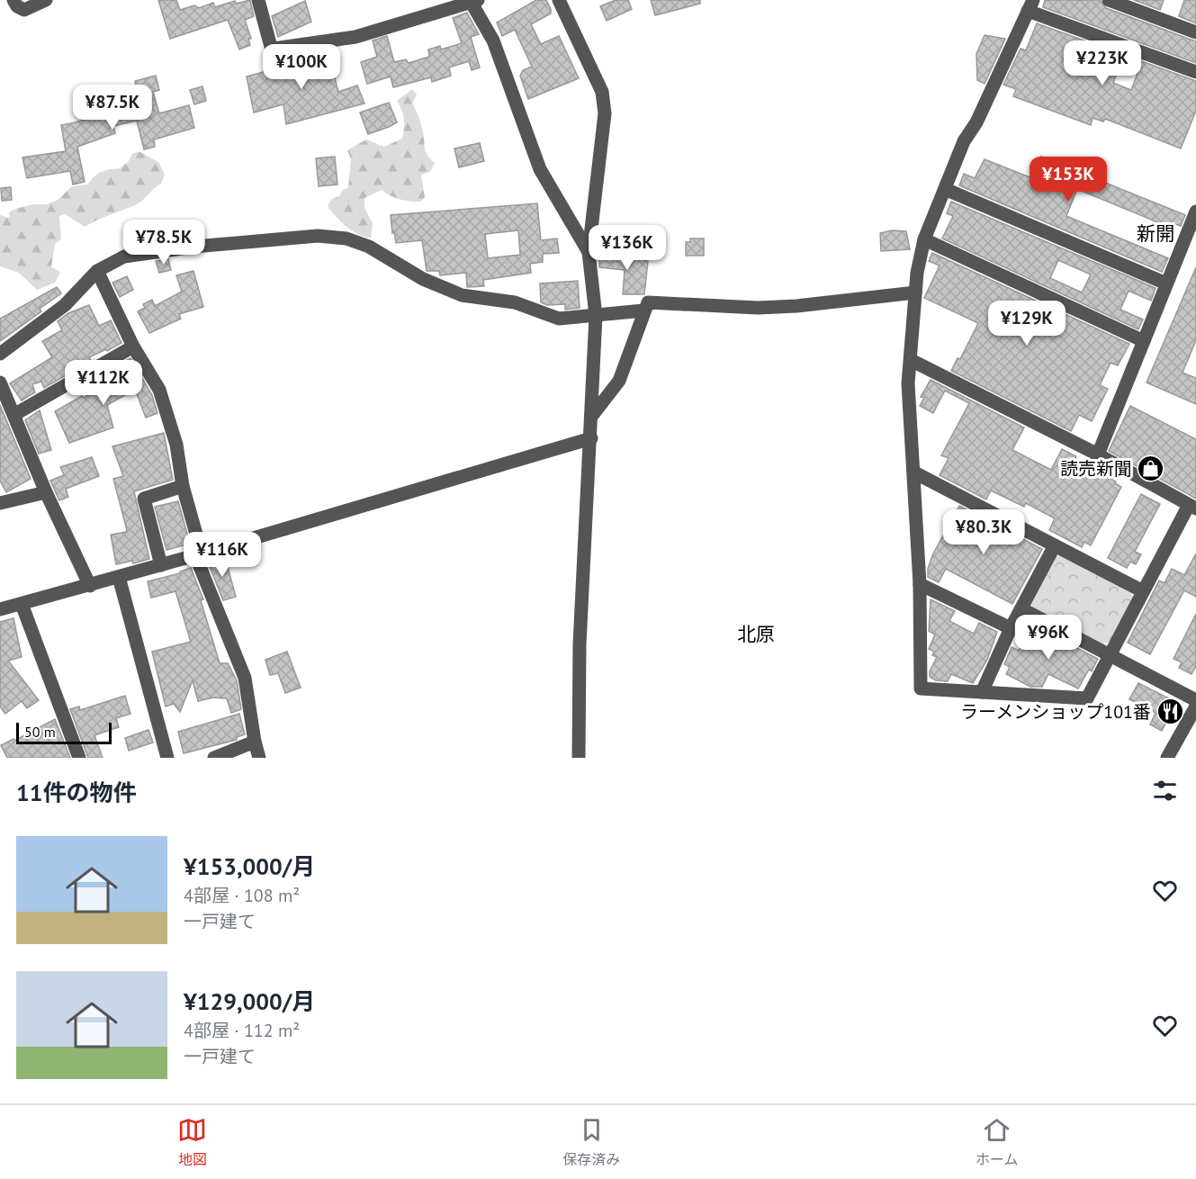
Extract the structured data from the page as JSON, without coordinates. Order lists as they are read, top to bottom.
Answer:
{
  "districts": ["新開", "北原"],
  "places": {
    "shop": ["読売新聞"],
    "restaurant": ["ラーメンショップ101番"]
  },
  "scale_bar": "50 m",
  "page": {
    "price": [
      "¥223K",
      "¥100K",
      "¥87.5K",
      "¥153K",
      "¥78.5K",
      "¥136K",
      "¥129K",
      "¥112K",
      "¥80.3K",
      "¥116K",
      "¥96K"
    ],
    "scale": "50 m",
    "heading": "11件の物件",
    "list": [
      {
        "name": "¥153,000/月",
        "note": "4部屋 · 108 m² · 一戸建て"
      },
      {
        "name": "¥129,000/月",
        "note": "4部屋 · 112 m² · 一戸建て"
      }
    ],
    "tabs": ["地図", "保存済み", "ホーム"]
  }
}
